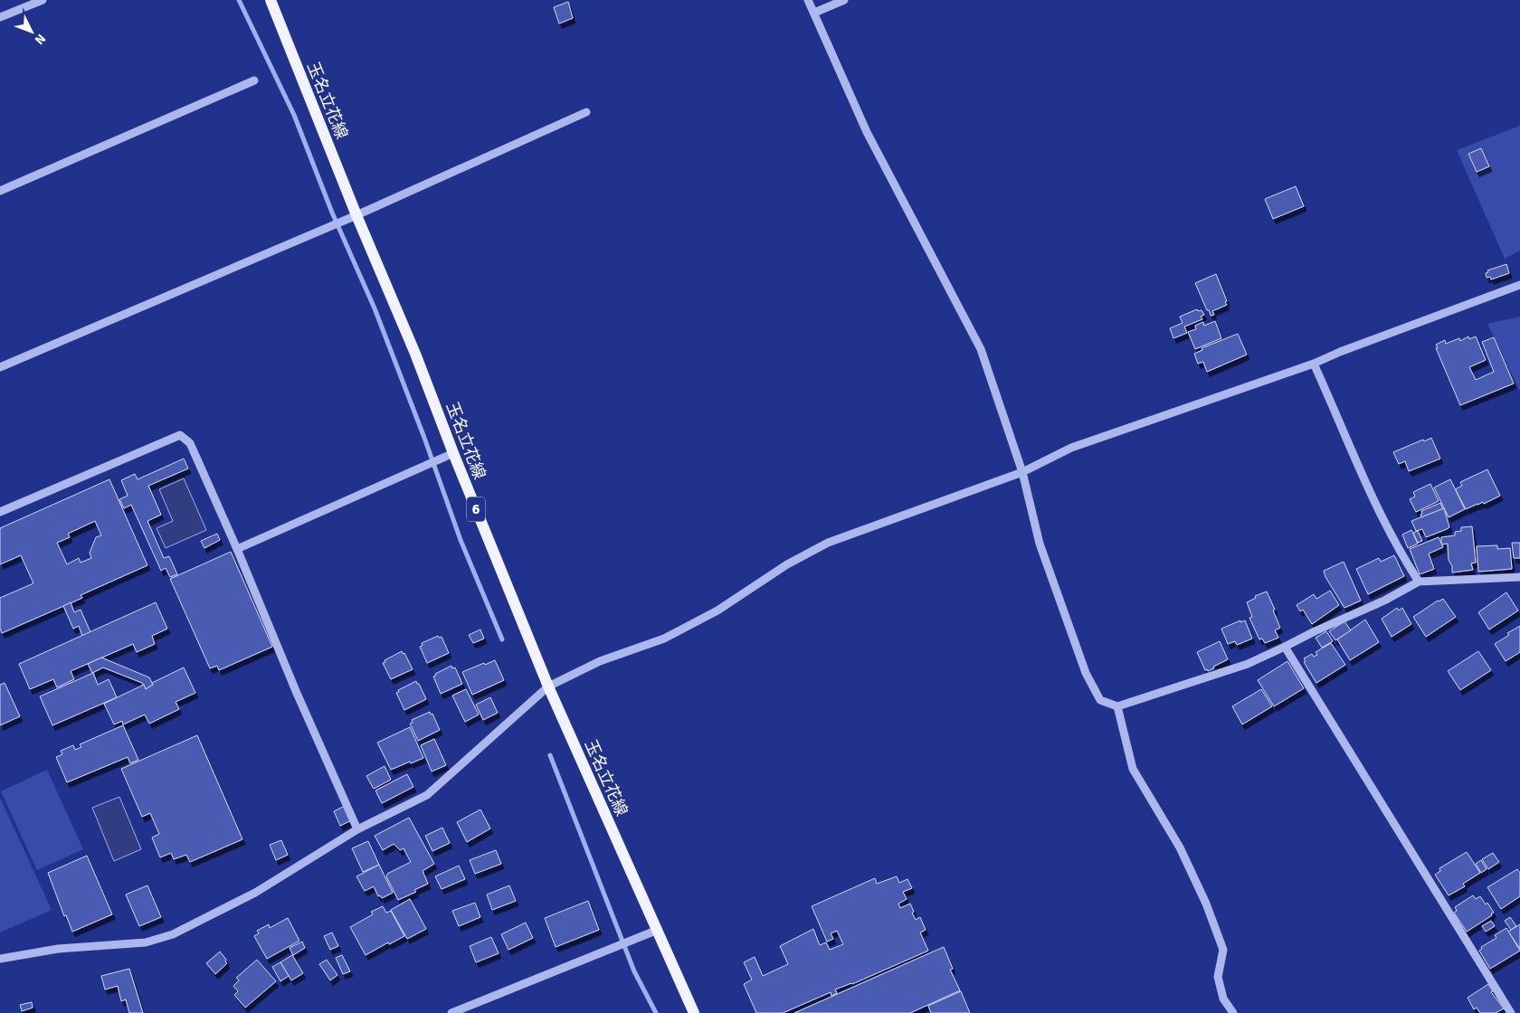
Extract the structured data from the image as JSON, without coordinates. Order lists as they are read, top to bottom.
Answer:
{
  "streets": {
    "main road": ["玉名立花線", "6"]
  },
  "north": "bottom right"
}
